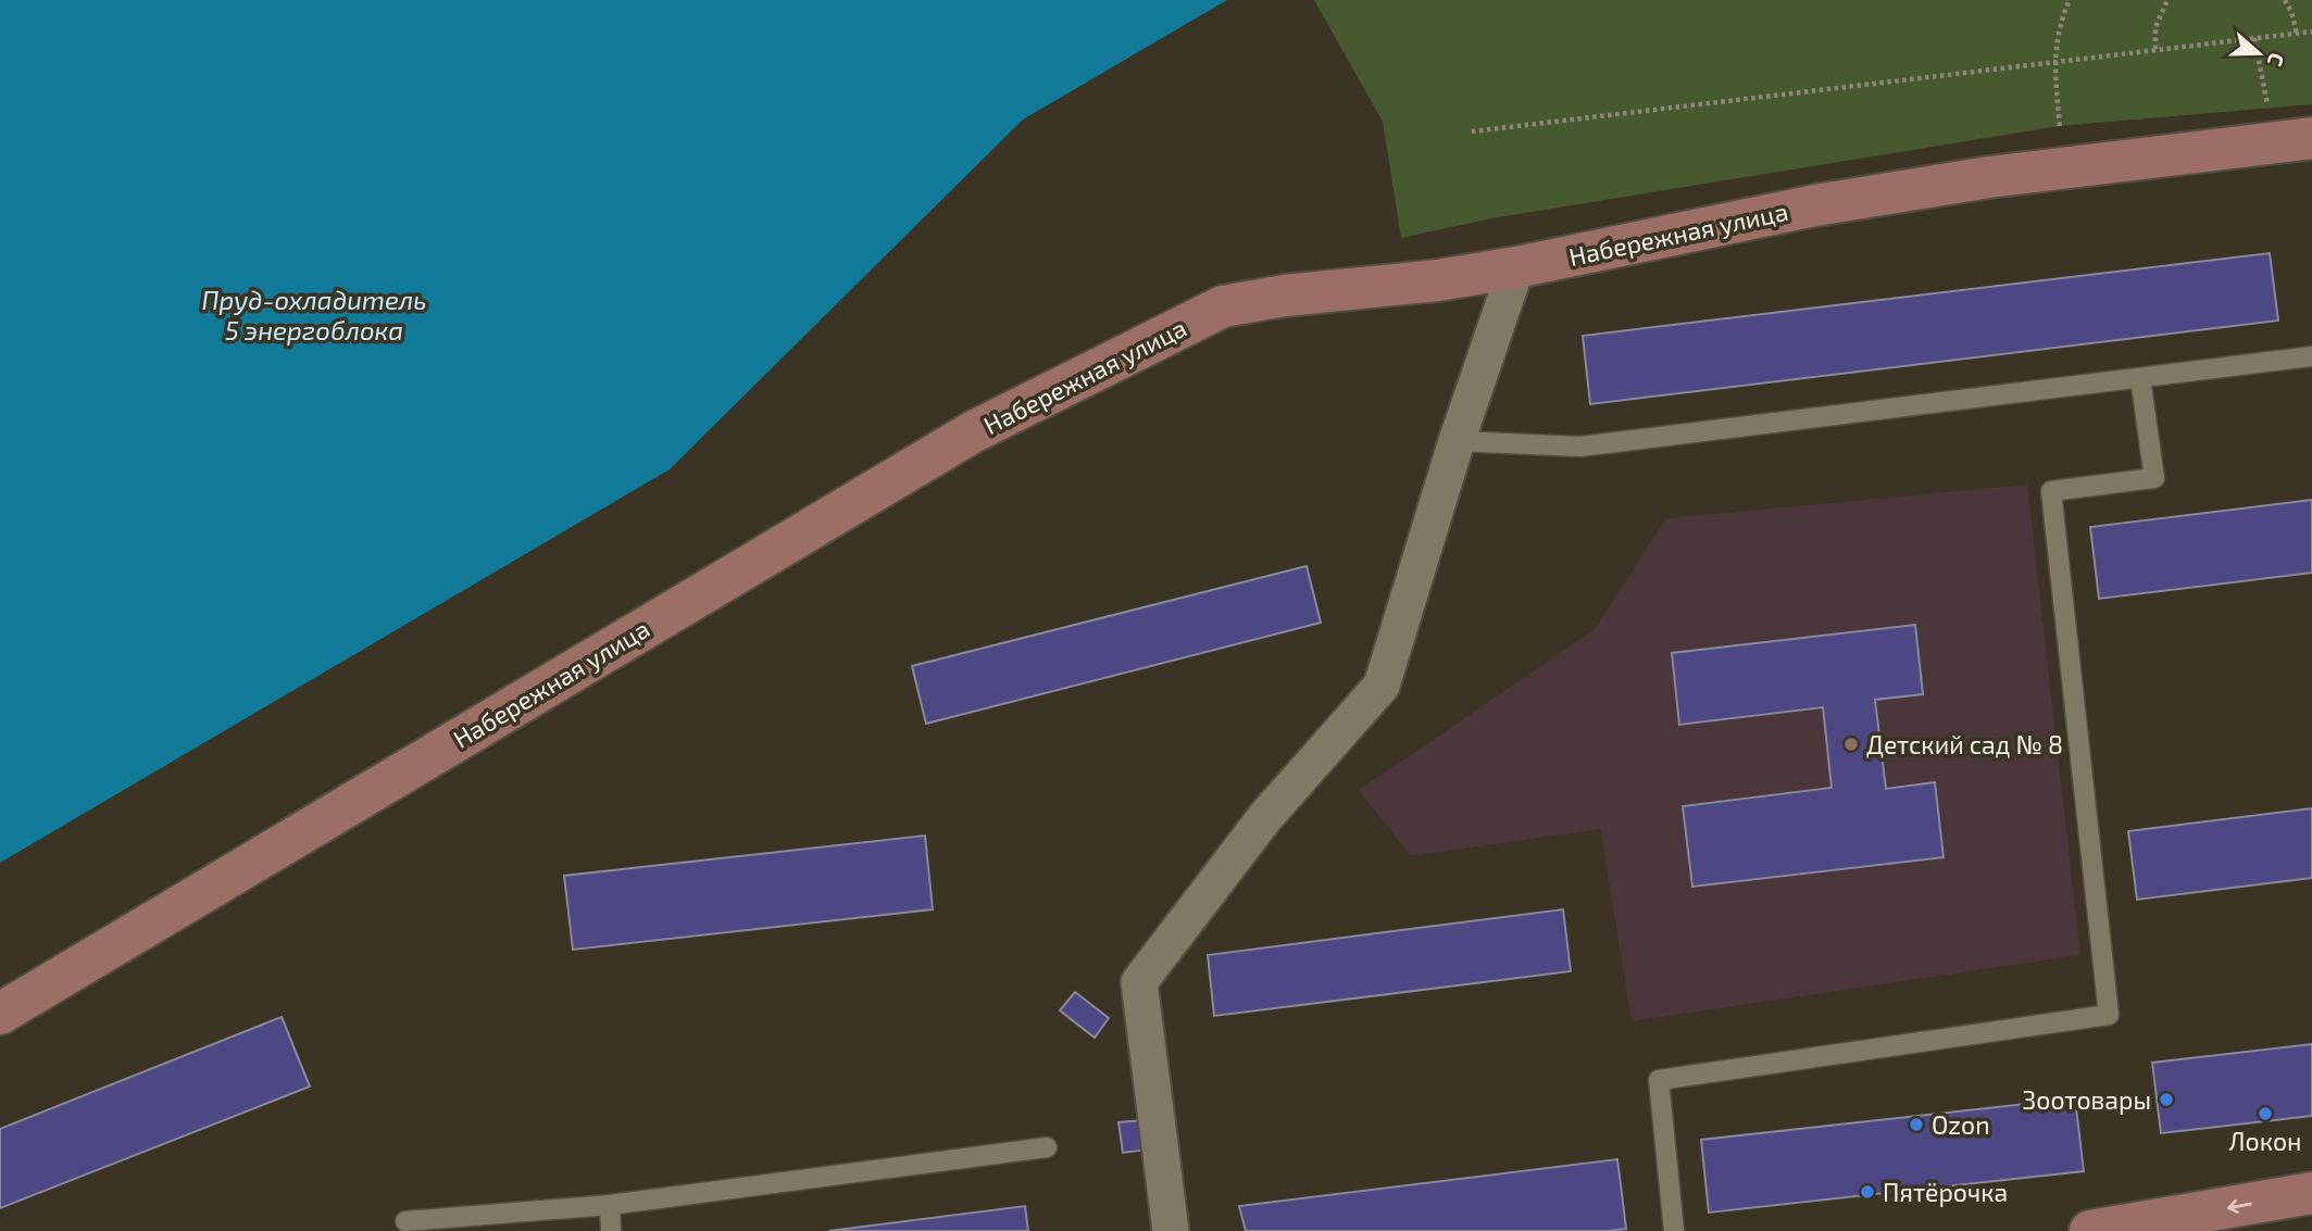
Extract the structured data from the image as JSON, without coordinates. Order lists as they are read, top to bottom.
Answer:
{
  "streets": {
    "street": ["Набережная улица"]
  },
  "water": ["Пруд-охладитель 5 энергоблока"],
  "places": [
    "Детский сад № 8",
    "Зоотовары",
    "Локон",
    "Ozon",
    "Пятёрочка"
  ],
  "north": "right"
}
